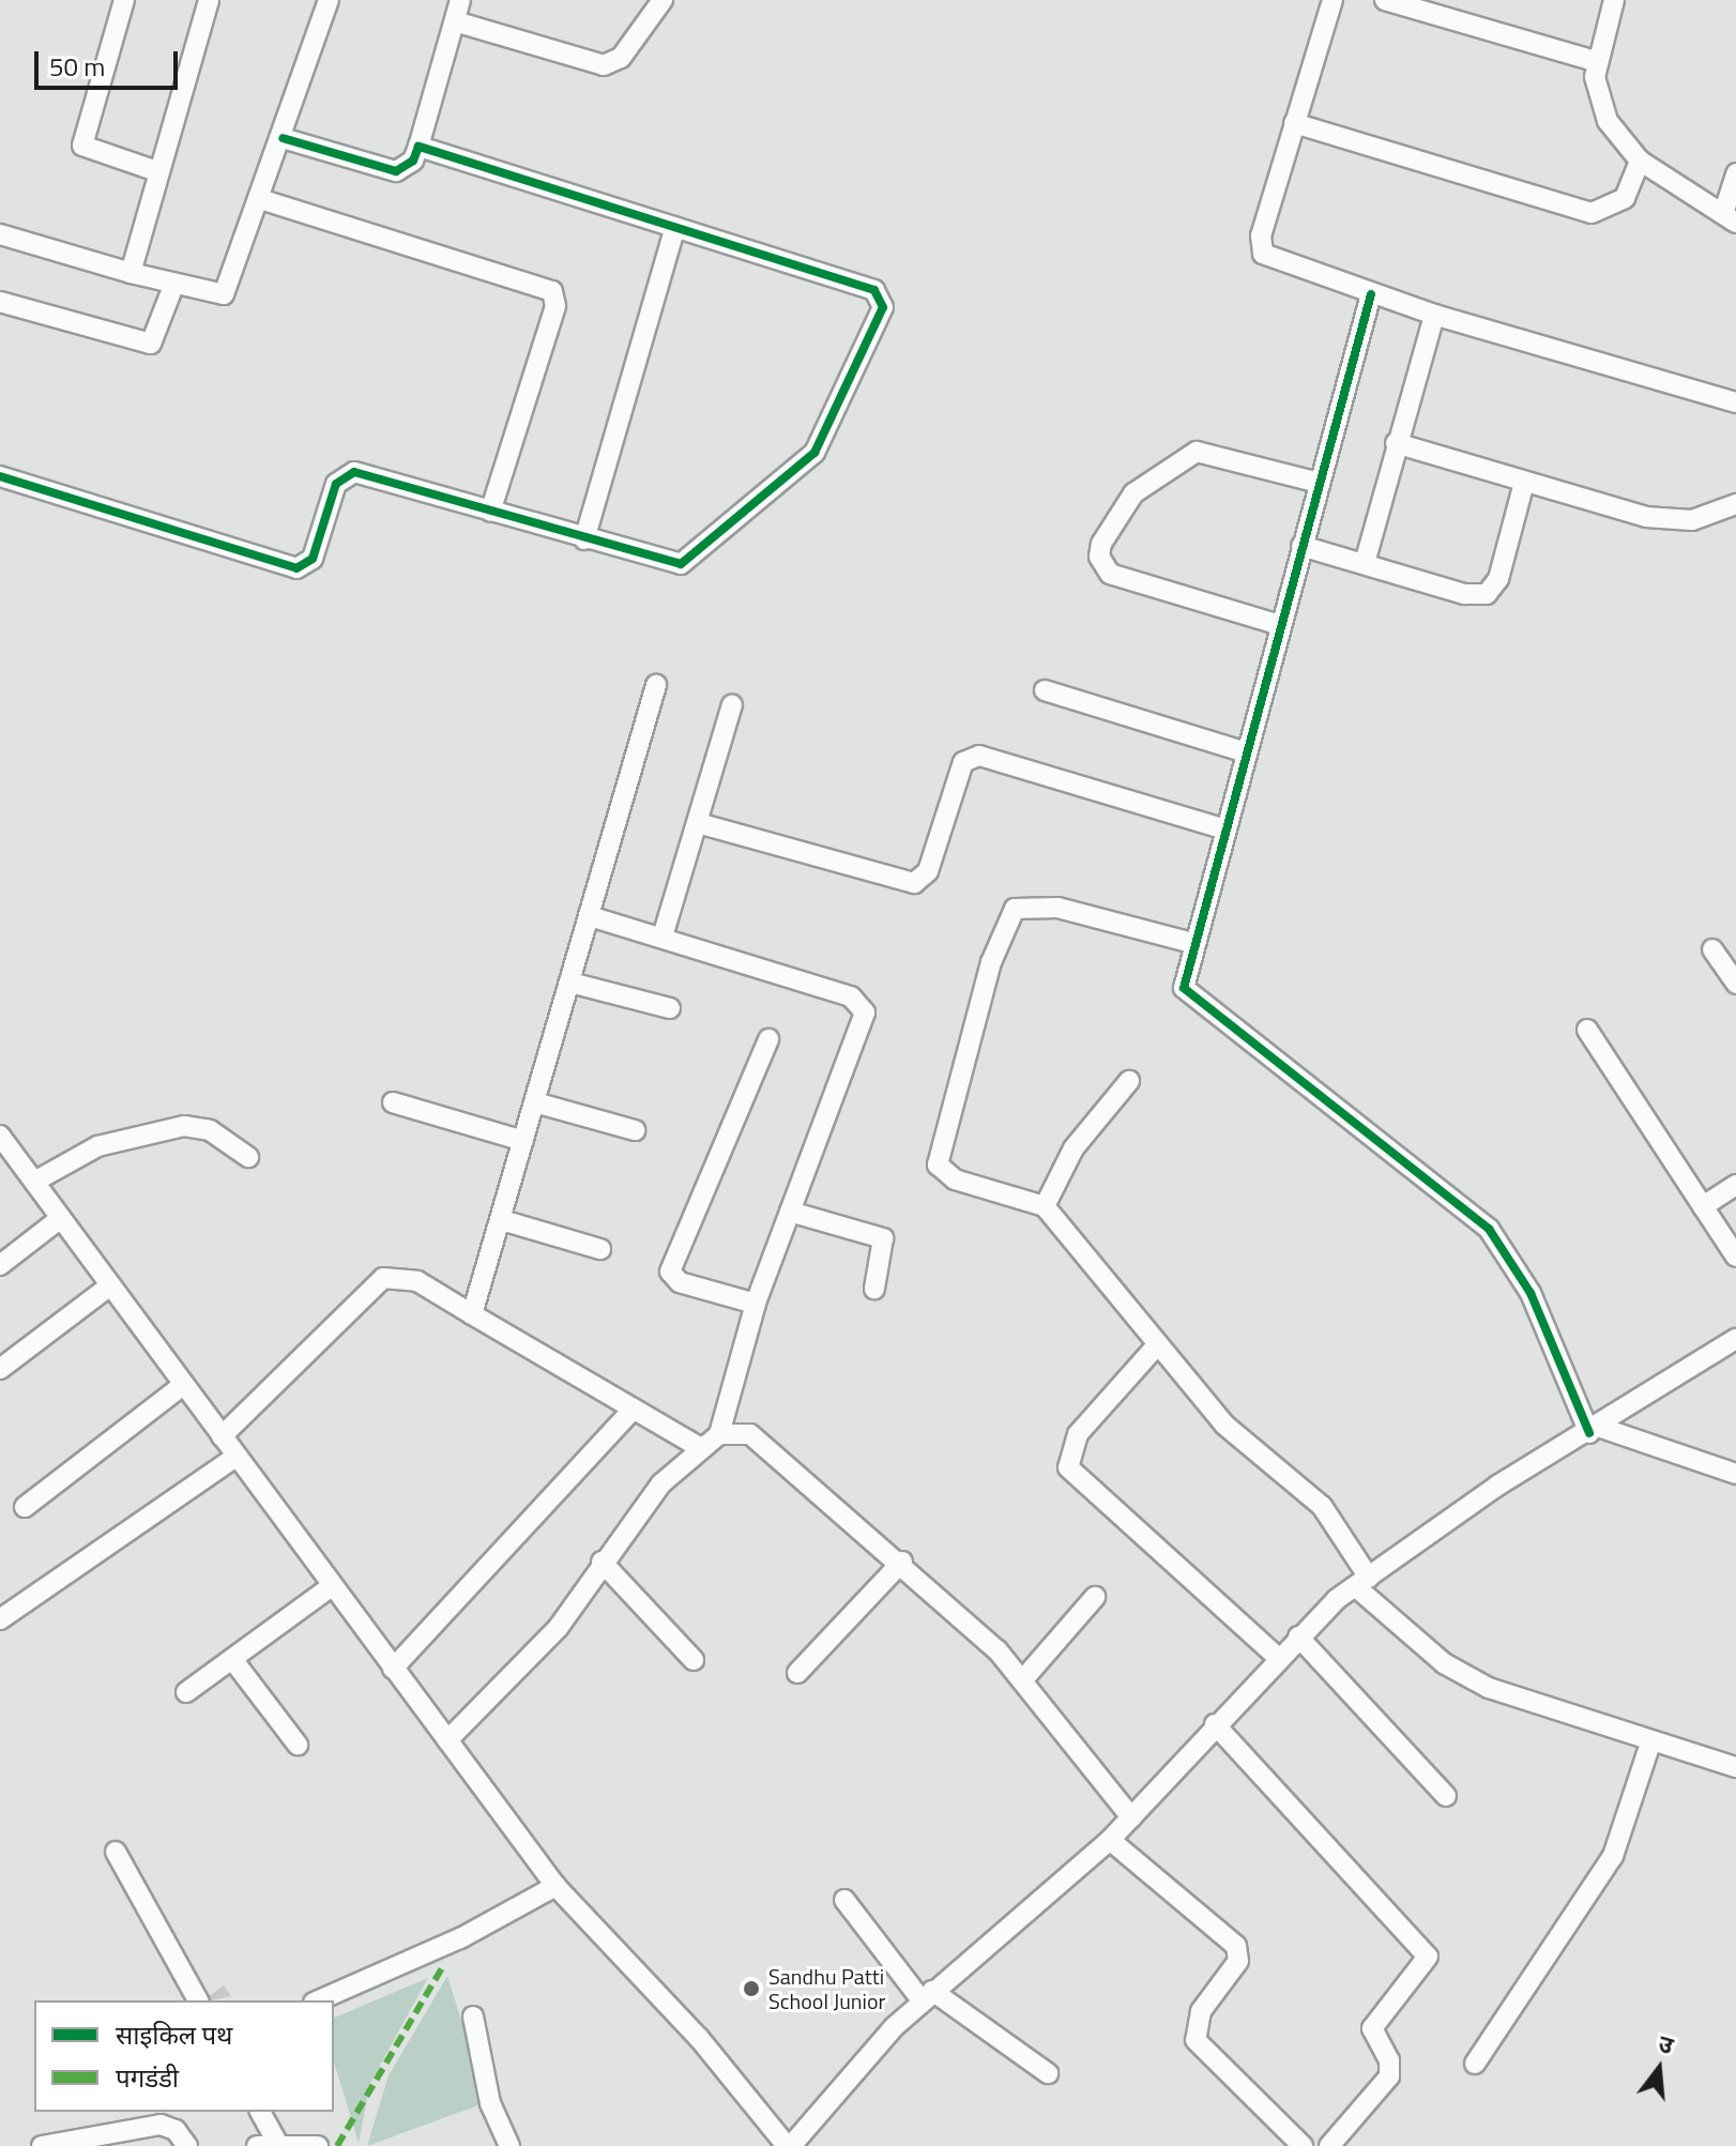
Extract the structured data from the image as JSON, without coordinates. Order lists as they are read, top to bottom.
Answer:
{
  "places": ["Sandhu Patti School Junior"],
  "legend": ["साइकिल पथ", "पगडंडी"],
  "scale_bar": "50 m",
  "north": "top"
}
